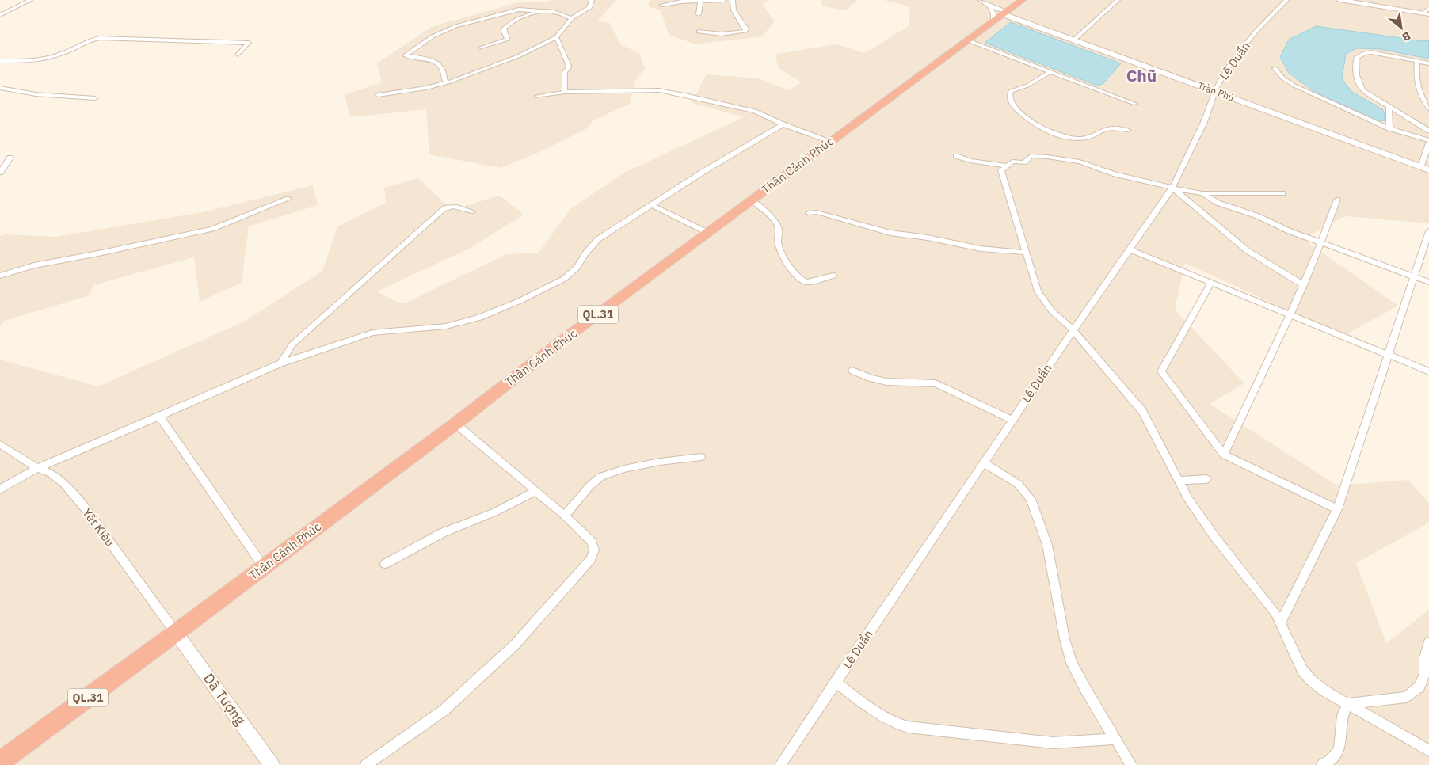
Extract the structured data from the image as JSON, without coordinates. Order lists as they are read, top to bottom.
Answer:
{
  "streets": {
    "highway": ["Thân Cảnh Phúc", "QL.31"],
    "main road": ["Trần Phú", "Dã Tượng"],
    "street": ["Lê Duẩn", "Yết Kiêu"]
  },
  "crossings": [
    ["Lê Duẩn", "Trần Phú"],
    ["Trần Phú", "Thân Cảnh Phúc"],
    ["Thân Cảnh Phúc", "QL.31"],
    ["Thân Cảnh Phúc", "Yết Kiêu"],
    ["Thân Cảnh Phúc", "Dã Tượng"],
    ["QL.31", "Yết Kiêu"],
    ["QL.31", "Dã Tượng"],
    ["Yết Kiêu", "Dã Tượng"]
  ],
  "districts": ["Chũ"],
  "north": "bottom right"
}
